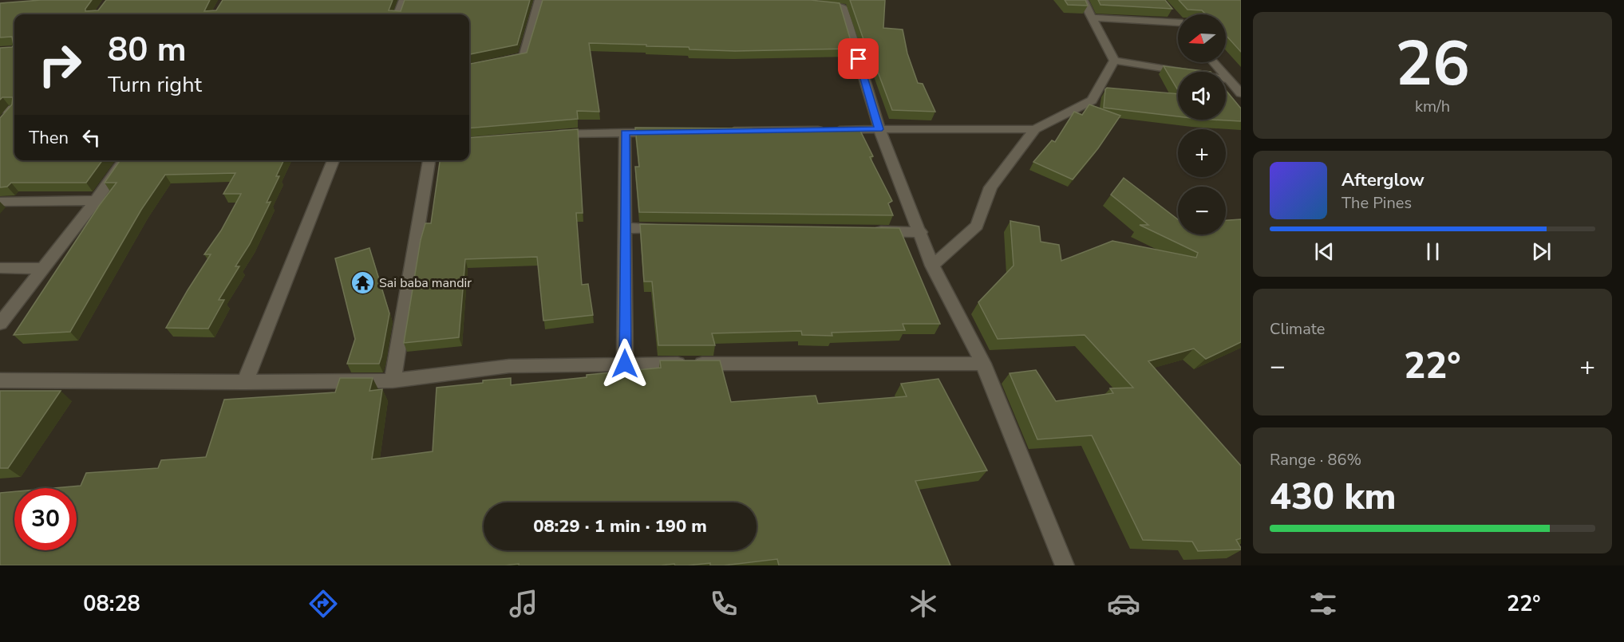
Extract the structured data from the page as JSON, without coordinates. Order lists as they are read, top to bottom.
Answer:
{
  "places": {
    "temple": ["Sai baba mandir"]
  },
  "north": "left",
  "page": {
    "tile": [
      ["26", "km/h"],
      "Climate",
      ["Range · 86%", "430 km"]
    ],
    "map_buttons": ["+", "−"],
    "turn": ["80 m", "Turn right"],
    "then": "Then",
    "song": ["Afterglow", "The Pines"],
    "heat": ["−", "22°", "+"],
    "limit": "30",
    "trip": "08:29 · 1 min · 190 m",
    "tabs": ["08:28", "22°"]
  }
}
